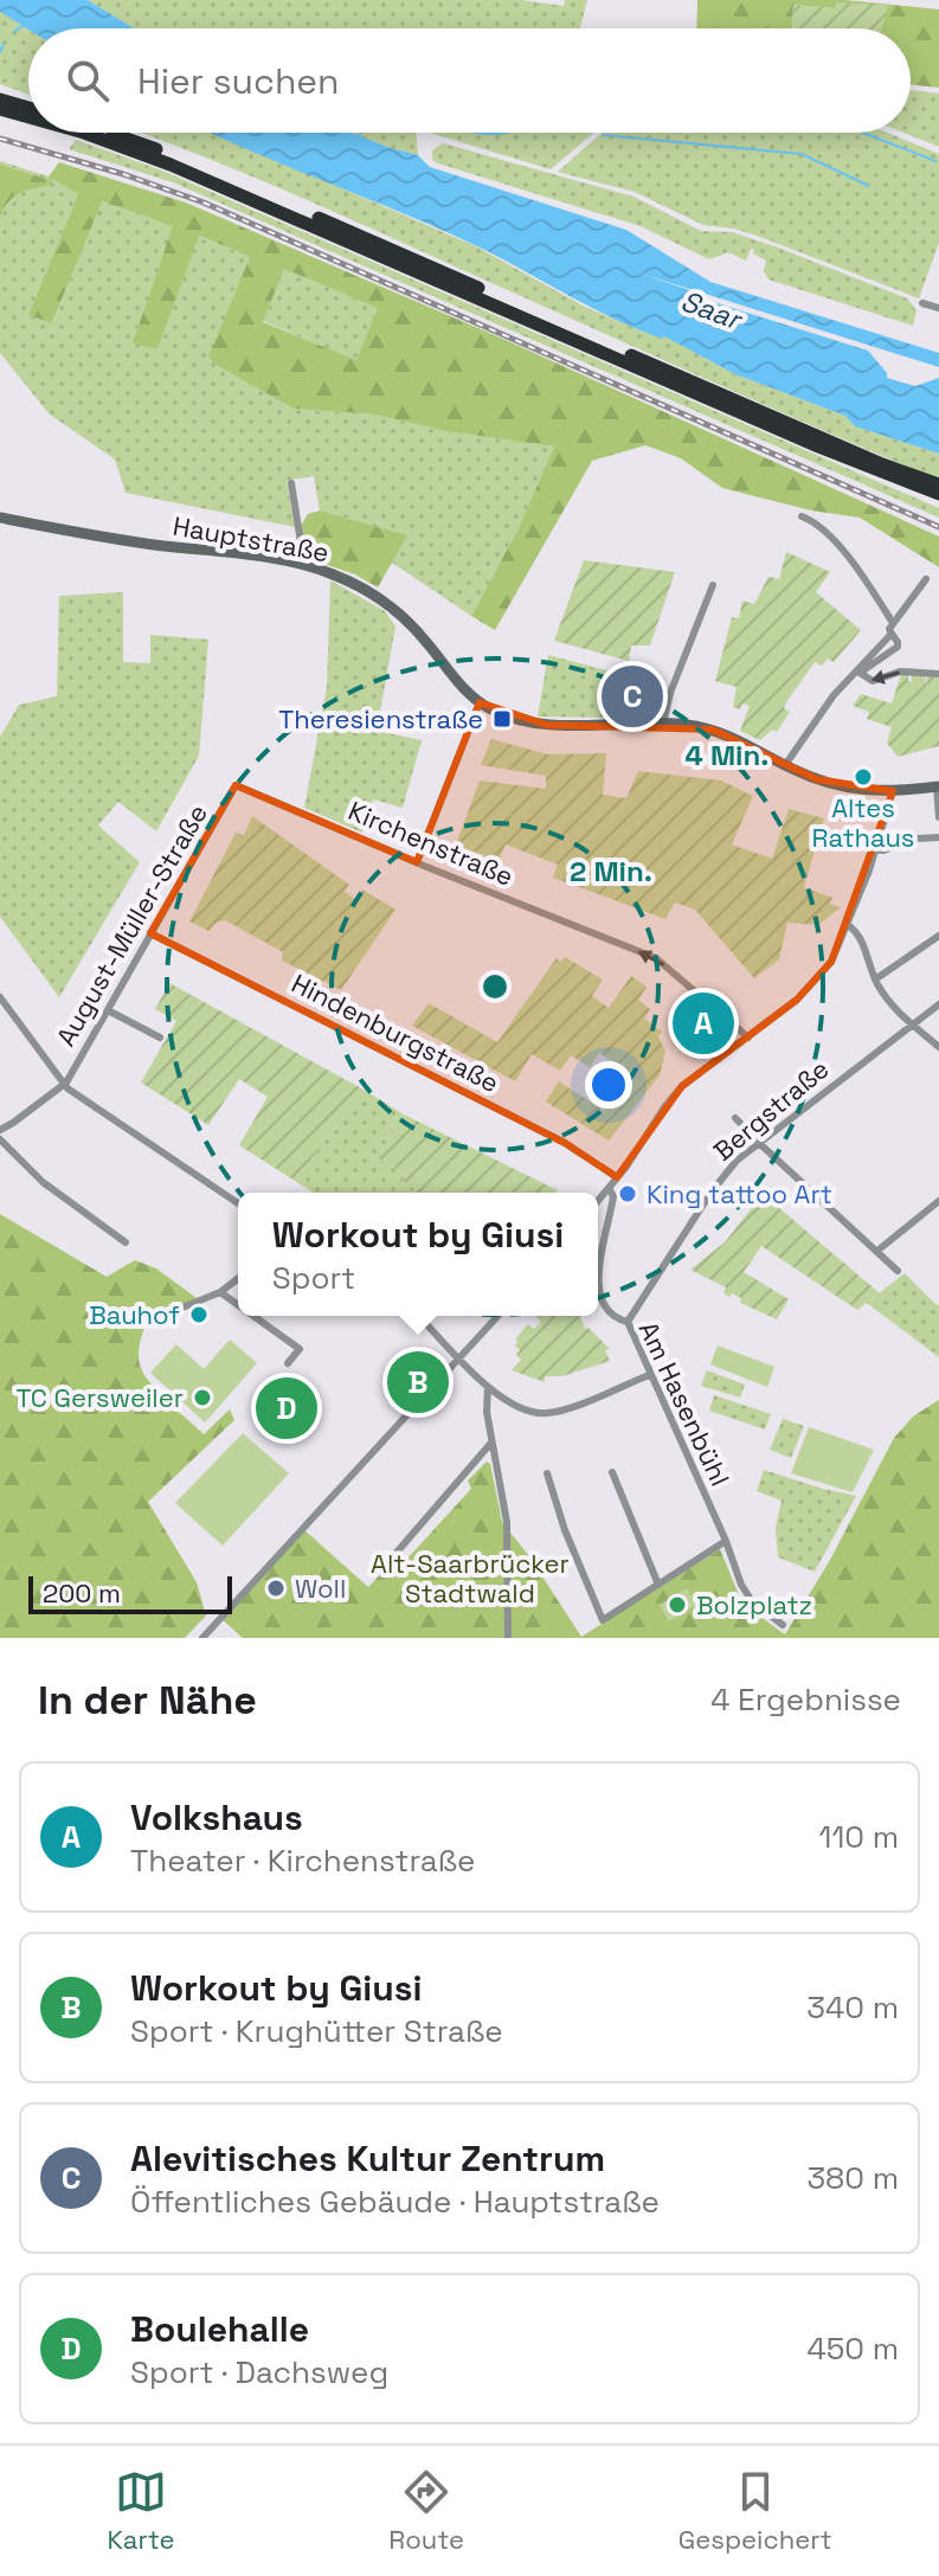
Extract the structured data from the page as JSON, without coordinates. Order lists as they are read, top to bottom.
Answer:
{
  "streets": {
    "main road": ["Hauptstraße"],
    "street": [
      "Kirchenstraße",
      "August-Müller-Straße",
      "Hindenburgstraße",
      "Bergstraße",
      "Am Hasenbühl"
    ]
  },
  "crossings": [
    ["Kirchenstraße", "August-Müller-Straße"],
    ["August-Müller-Straße", "Hindenburgstraße"],
    ["Bergstraße", "Am Hasenbühl"]
  ],
  "one_way": ["Kirchenstraße"],
  "water": ["Saar"],
  "parks": ["Alt-Saarbrücker Stadtwald"],
  "places": {
    "transit": ["Theresienstraße"],
    "other": [
      "Altes Rathaus",
      "King tattoo Art",
      "Bauhof",
      "TC Gersweiler",
      "Woll",
      "Bolzplatz"
    ]
  },
  "scale_bar": "200 m",
  "page": {
    "search": "Hier suchen",
    "pins": [
      "C",
      "A",
      "B",
      "D"
    ],
    "popup": ["Workout by Giusi", "Sport"],
    "scale": "200 m",
    "heading": ["In der Nähe", "4 Ergebnisse"],
    "list": [
      {
        "mark": "A",
        "name": "Volkshaus",
        "note": "Theater · Kirchenstraße",
        "value": "110 m"
      },
      {
        "mark": "B",
        "name": "Workout by Giusi",
        "note": "Sport · Krughütter Straße",
        "value": "340 m"
      },
      {
        "mark": "C",
        "name": "Alevitisches Kultur Zentrum",
        "note": "Öffentliches Gebäude · Hauptstraße",
        "value": "380 m"
      },
      {
        "mark": "D",
        "name": "Boulehalle",
        "note": "Sport · Dachsweg",
        "value": "450 m"
      }
    ],
    "nav": ["Karte", "Route", "Gespeichert"]
  },
  "rings": ["4 Min.", "2 Min."]
}
